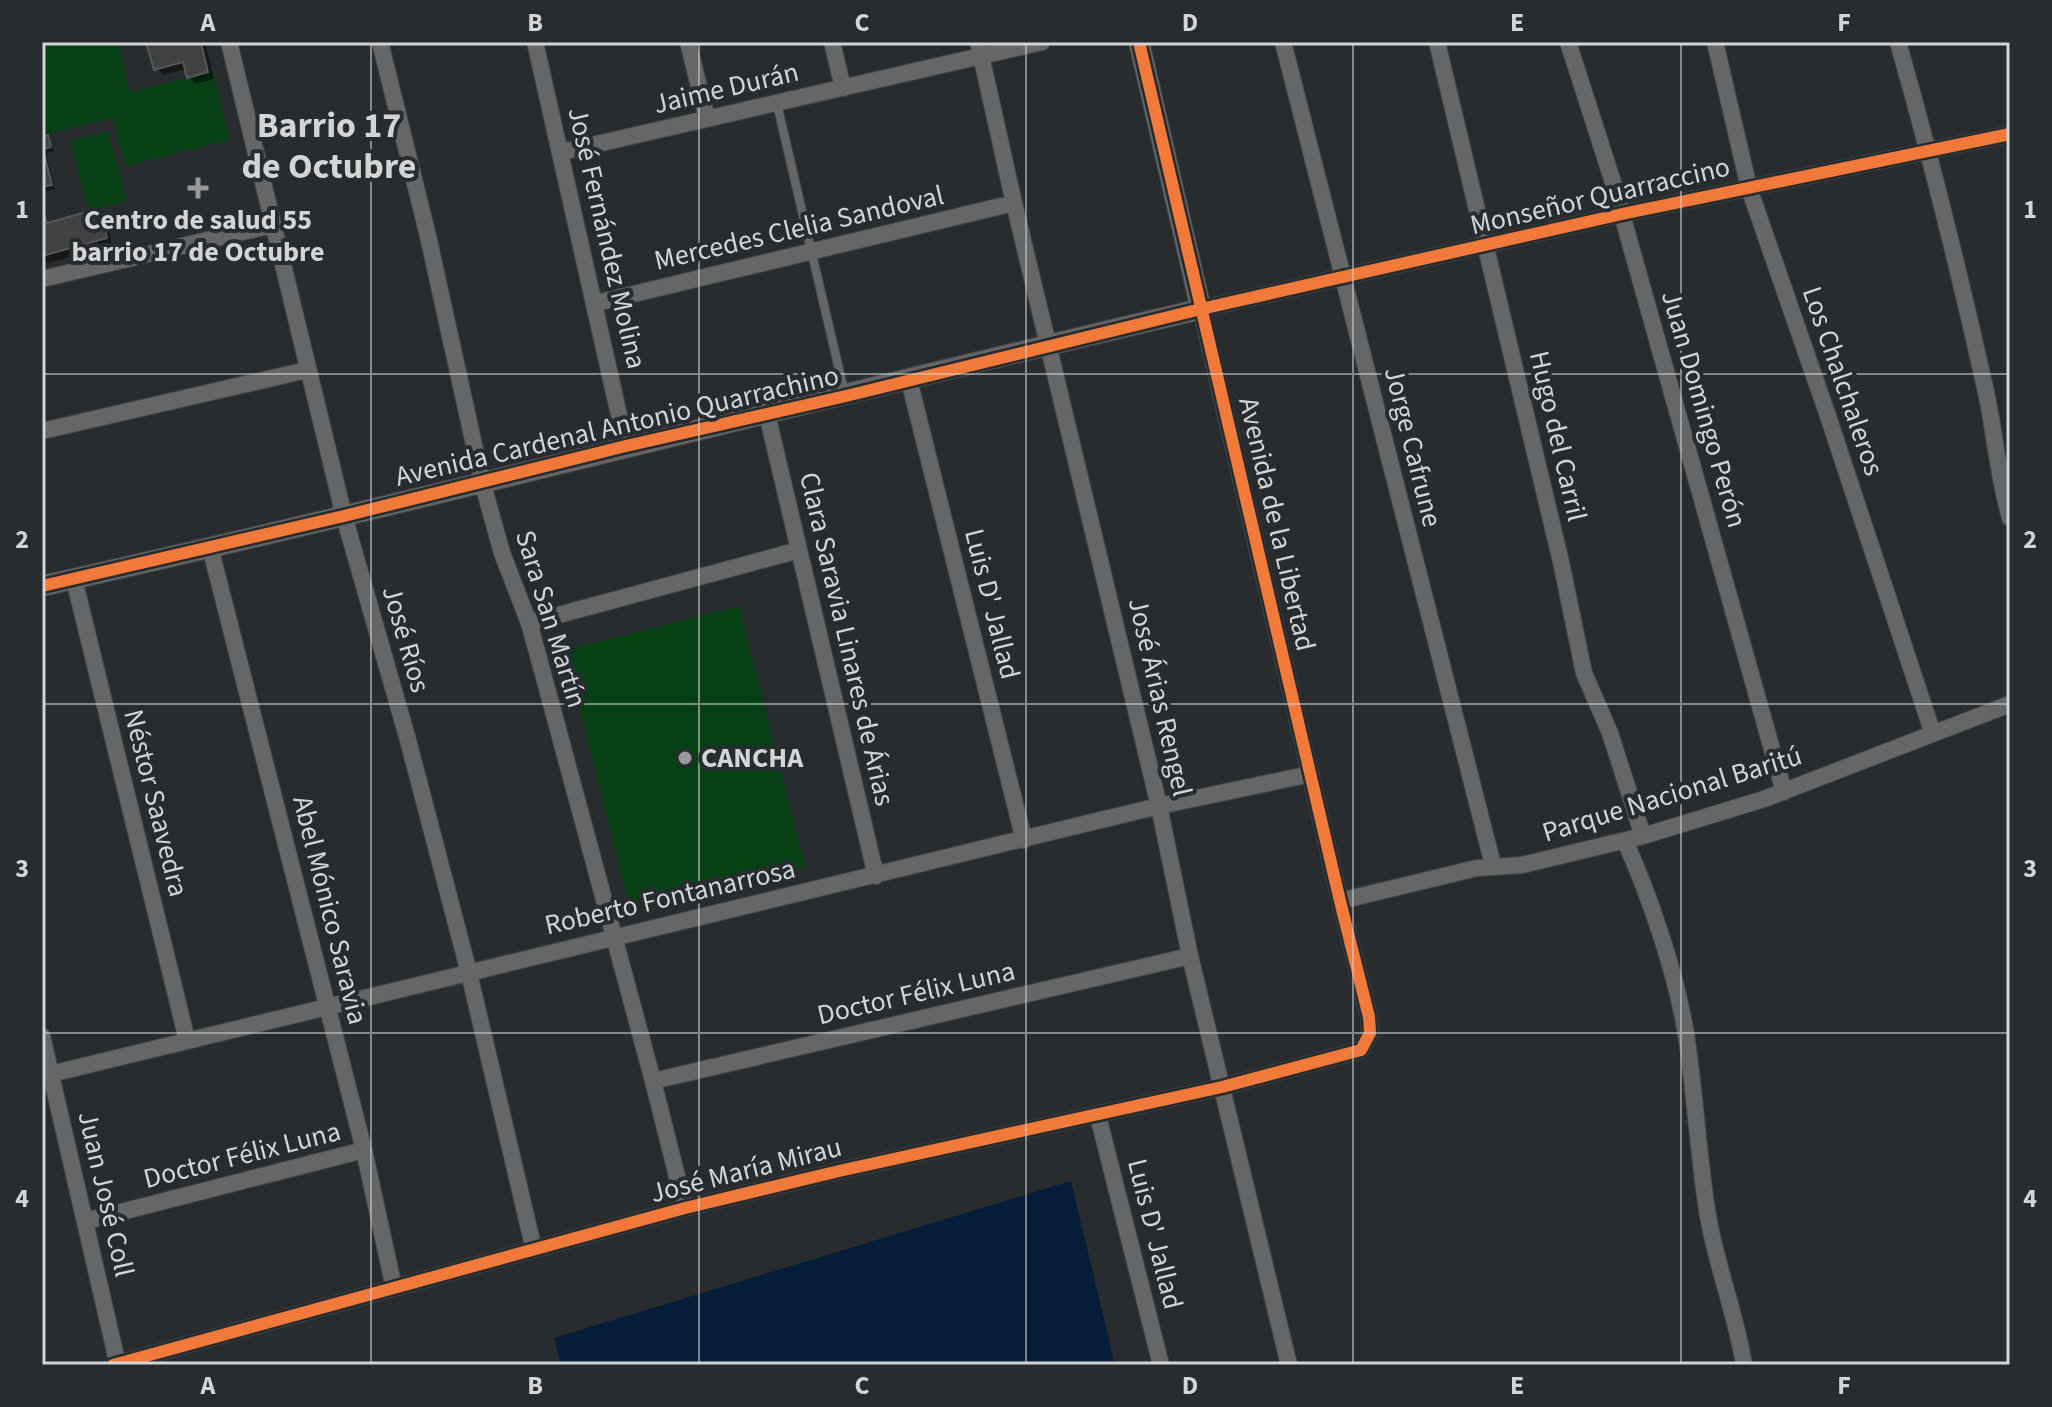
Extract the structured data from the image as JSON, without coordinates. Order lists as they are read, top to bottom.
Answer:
{
  "streets": {
    "street": [
      "Jaime Durán",
      "Monseñor Quarraccino",
      "Mercedes Clelia Sandoval",
      "José Fernández Molina",
      "Los Chalchaleros",
      "Juan Domingo Perón",
      "Avenida Cardenal Antonio Quarrachino",
      "Hugo del Carril",
      "Jorge Cafrune",
      "Avenida de la Libertad",
      "Luis D' Jallad",
      "Sara San Martín",
      "José Ríos",
      "Clara Saravia Linares de Árias",
      "José Árias Rengel",
      "Parque Nacional Baritú",
      "Néstor Saavedra",
      "Roberto Fontanarrosa",
      "Abel Mónico Saravia",
      "Doctor Félix Luna",
      "José María Mirau",
      "Juan José Coll"
    ]
  },
  "crossings": [
    ["Jaime Durán", "José Fernández Molina"],
    ["Jaime Durán", "José Árias Rengel"],
    ["Monseñor Quarraccino", "Los Chalchaleros"],
    ["Monseñor Quarraccino", "Juan Domingo Perón"],
    ["Monseñor Quarraccino", "Avenida Cardenal Antonio Quarrachino"],
    ["Monseñor Quarraccino", "Hugo del Carril"],
    ["Monseñor Quarraccino", "Jorge Cafrune"],
    ["Monseñor Quarraccino", "Avenida de la Libertad"],
    ["Mercedes Clelia Sandoval", "José Fernández Molina"],
    ["Mercedes Clelia Sandoval", "José Árias Rengel"],
    ["José Fernández Molina", "Avenida Cardenal Antonio Quarrachino"],
    ["Los Chalchaleros", "Parque Nacional Baritú"],
    ["Juan Domingo Perón", "Parque Nacional Baritú"],
    ["Avenida Cardenal Antonio Quarrachino", "Avenida de la Libertad"],
    ["Avenida Cardenal Antonio Quarrachino", "Luis D' Jallad"],
    ["Avenida Cardenal Antonio Quarrachino", "Sara San Martín"],
    ["Avenida Cardenal Antonio Quarrachino", "José Ríos"],
    ["Avenida Cardenal Antonio Quarrachino", "Clara Saravia Linares de Árias"],
    ["Avenida Cardenal Antonio Quarrachino", "José Árias Rengel"],
    ["Avenida Cardenal Antonio Quarrachino", "Néstor Saavedra"],
    ["Avenida Cardenal Antonio Quarrachino", "Abel Mónico Saravia"],
    ["Hugo del Carril", "Parque Nacional Baritú"],
    ["Jorge Cafrune", "Parque Nacional Baritú"],
    ["Avenida de la Libertad", "Parque Nacional Baritú"],
    ["Avenida de la Libertad", "Roberto Fontanarrosa"],
    ["Avenida de la Libertad", "José María Mirau"],
    ["Luis D' Jallad", "Roberto Fontanarrosa"],
    ["Luis D' Jallad", "José María Mirau"],
    ["Sara San Martín", "Roberto Fontanarrosa"],
    ["Sara San Martín", "Doctor Félix Luna"],
    ["Sara San Martín", "José María Mirau"],
    ["José Ríos", "Roberto Fontanarrosa"],
    ["José Ríos", "José María Mirau"],
    ["Clara Saravia Linares de Árias", "Roberto Fontanarrosa"],
    ["José Árias Rengel", "Roberto Fontanarrosa"],
    ["José Árias Rengel", "Doctor Félix Luna"],
    ["José Árias Rengel", "José María Mirau"],
    ["Néstor Saavedra", "Roberto Fontanarrosa"],
    ["Roberto Fontanarrosa", "Abel Mónico Saravia"],
    ["Roberto Fontanarrosa", "Juan José Coll"],
    ["Abel Mónico Saravia", "Doctor Félix Luna"],
    ["Abel Mónico Saravia", "José María Mirau"],
    ["Doctor Félix Luna", "Juan José Coll"],
    ["José María Mirau", "Juan José Coll"]
  ],
  "districts": ["Barrio 17 de Octubre"],
  "places": {
    "health": ["Centro de salud 55 barrio 17 de Octubre"],
    "other": ["CANCHA"]
  },
  "grid": {
    "columns": [
      "A",
      "B",
      "C",
      "D",
      "E",
      "F"
    ],
    "rows": [
      "1",
      "2",
      "3",
      "4"
    ]
  }
}
